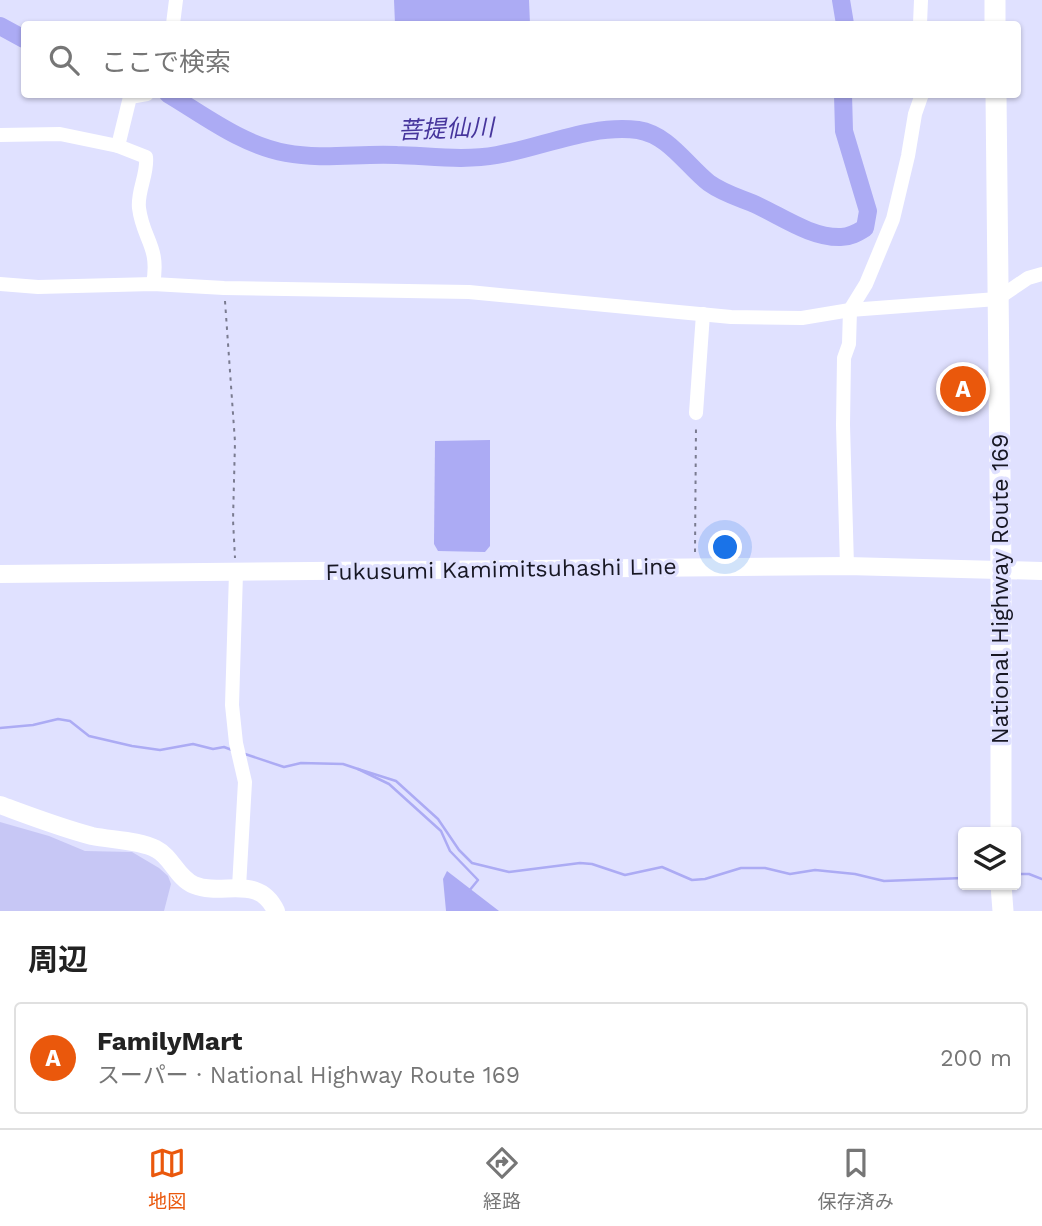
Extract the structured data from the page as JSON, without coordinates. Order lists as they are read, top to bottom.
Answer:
{
  "streets": {
    "highway": ["National Highway Route 169"],
    "main road": ["Fukusumi Kamimitsuhashi Line"]
  },
  "crossings": [
    ["Fukusumi Kamimitsuhashi Line", "National Highway Route 169"]
  ],
  "water": ["菩提仙川"],
  "page": {
    "search": "ここで検索",
    "pins": "A",
    "heading": "周辺",
    "list": [
      {
        "mark": "A",
        "name": "FamilyMart",
        "note": "スーパー · National Highway Route 169",
        "value": "200 m"
      }
    ],
    "nav": ["地図", "経路", "保存済み"]
  }
}
